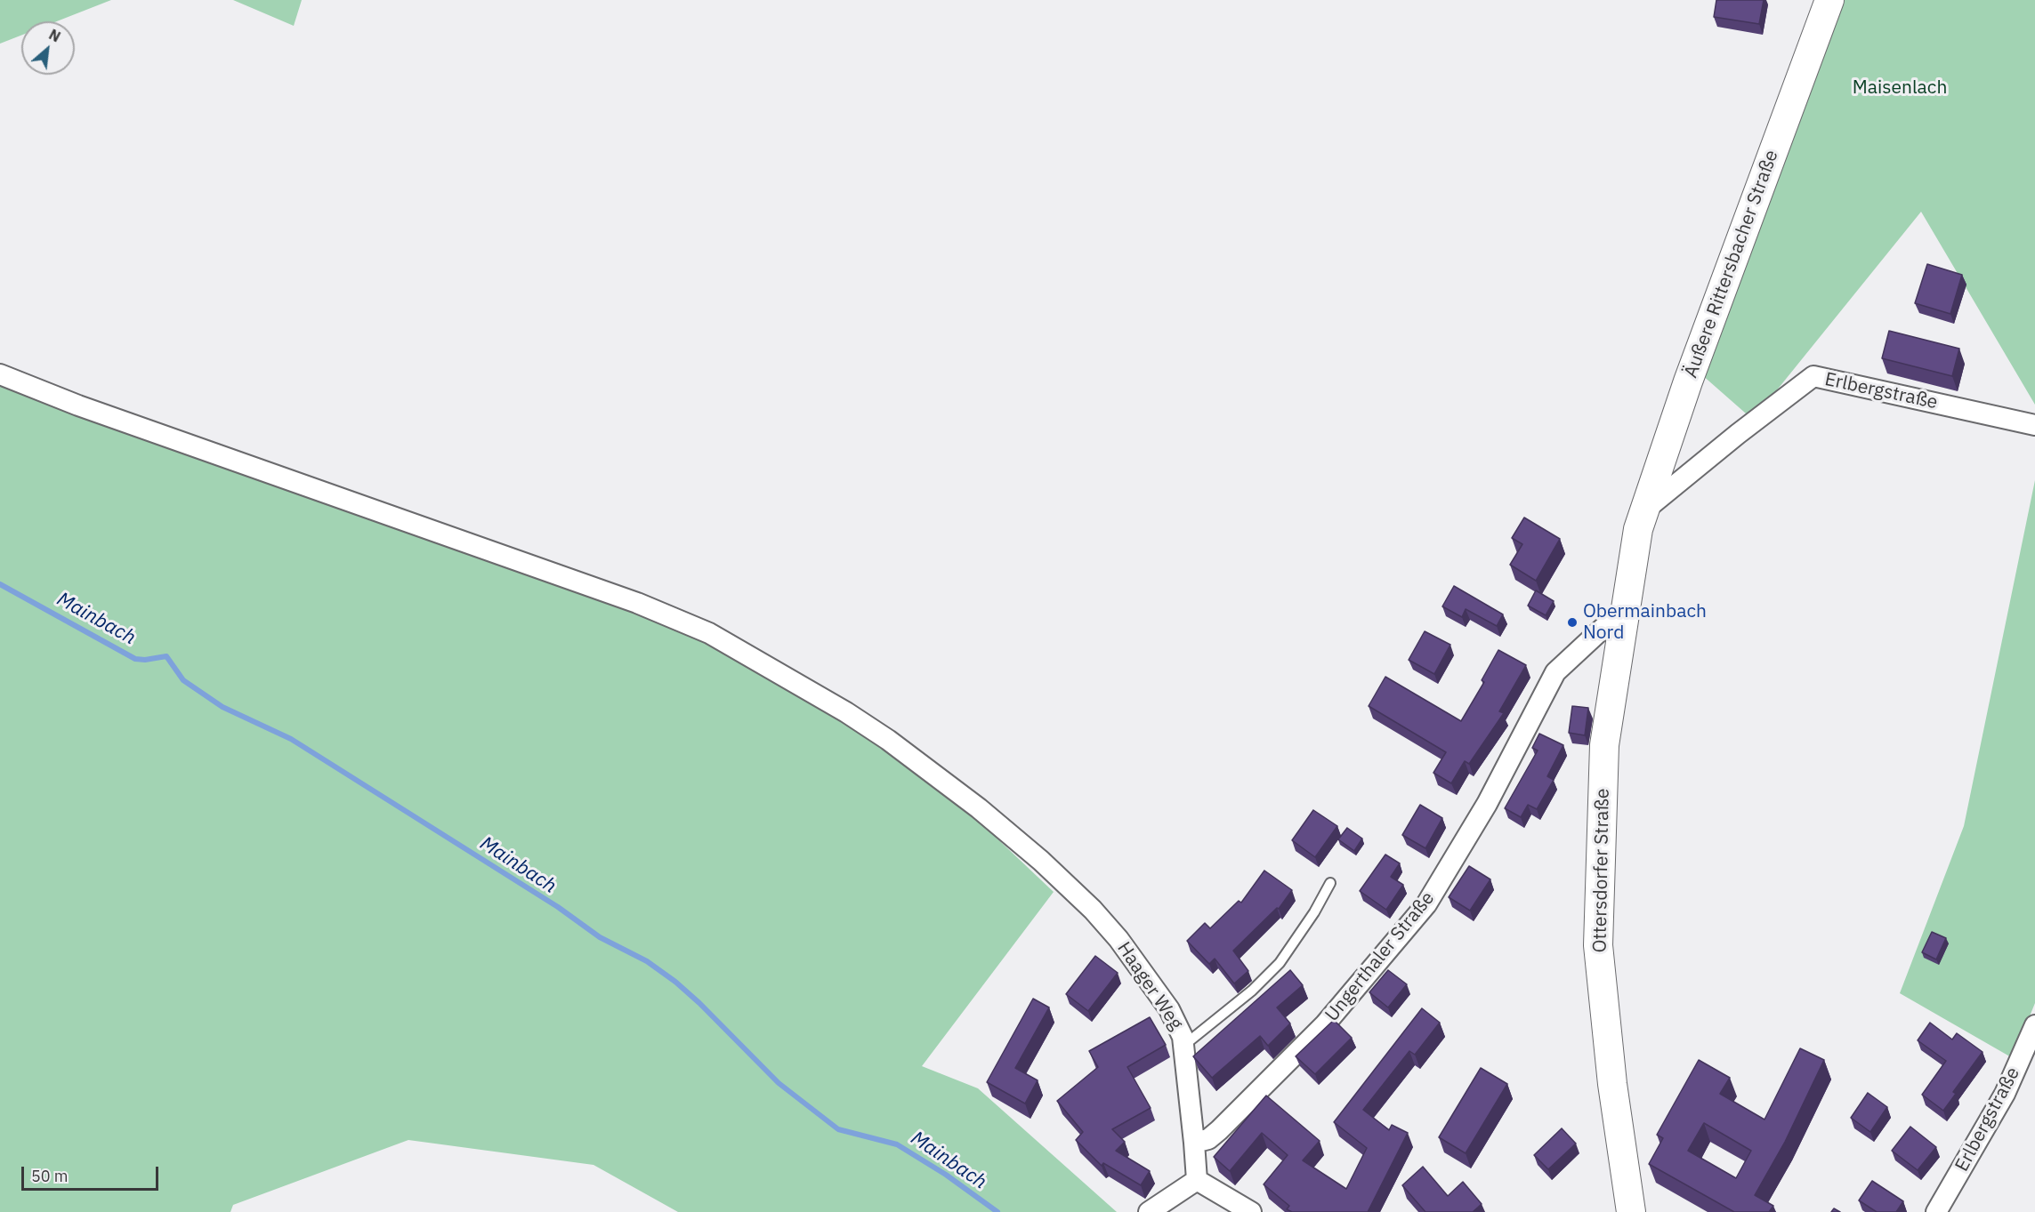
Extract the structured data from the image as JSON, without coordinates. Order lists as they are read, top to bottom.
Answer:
{
  "streets": {
    "main road": ["Äußere Rittersbacher Straße", "Ottersdorfer Straße"],
    "street": ["Erlbergstraße", "Ungerthaler Straße", "Haager Weg"]
  },
  "crossings": [
    ["Äußere Rittersbacher Straße", "Erlbergstraße"],
    ["Äußere Rittersbacher Straße", "Ottersdorfer Straße"],
    ["Erlbergstraße", "Ottersdorfer Straße"],
    ["Ottersdorfer Straße", "Ungerthaler Straße"],
    ["Ungerthaler Straße", "Haager Weg"]
  ],
  "water": ["Mainbach"],
  "parks": ["Maisenlach"],
  "places": ["Obermainbach Nord"],
  "scale_bar": "50 m",
  "north": "top right"
}
